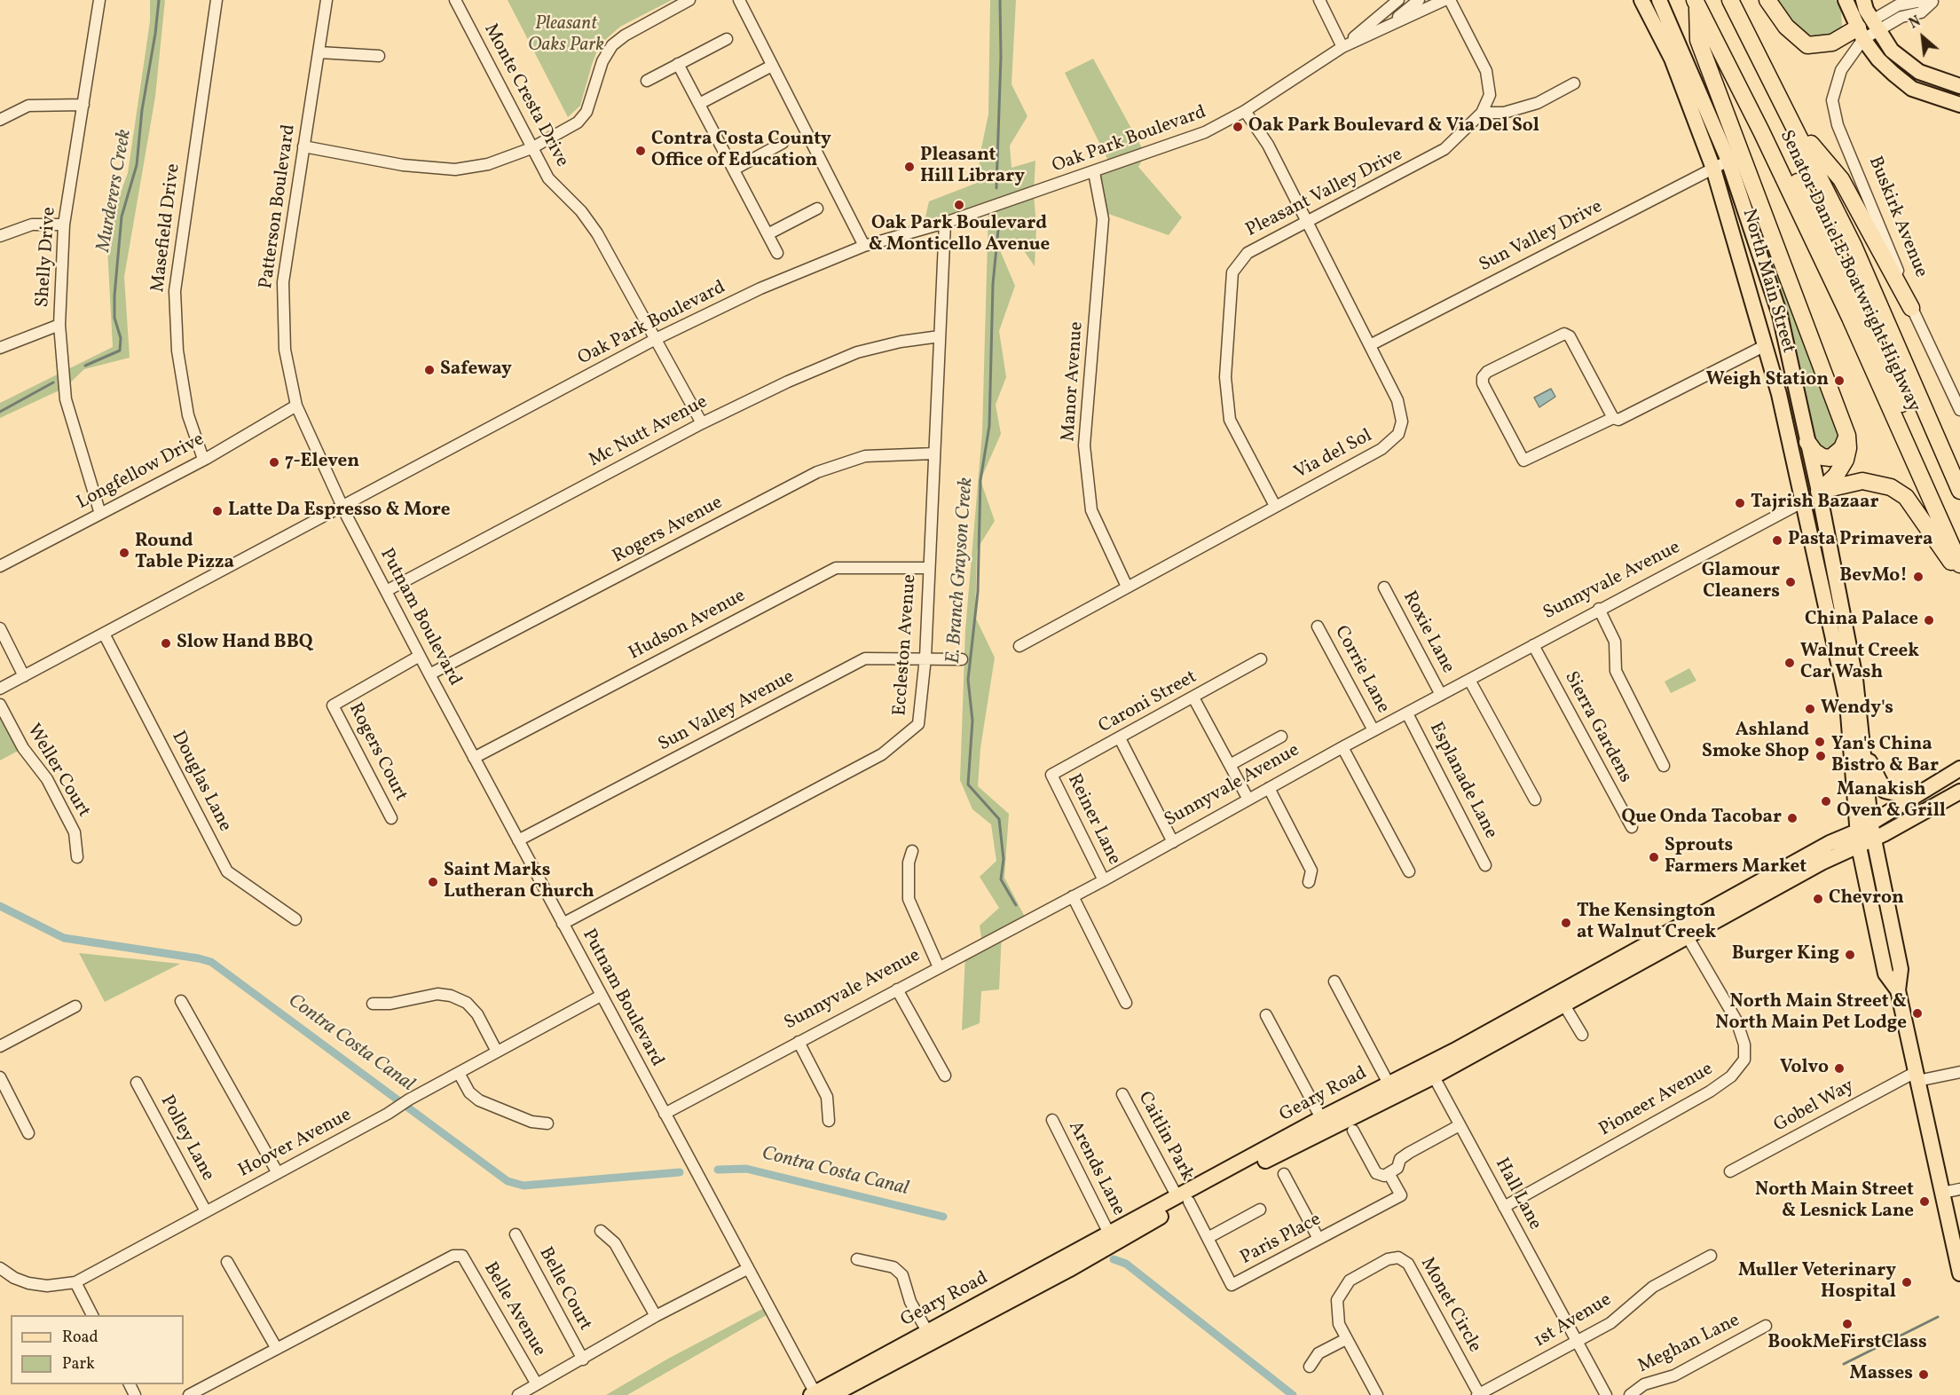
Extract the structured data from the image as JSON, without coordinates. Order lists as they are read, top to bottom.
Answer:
{
  "streets": {
    "highway": ["Senator Daniel E Boatwright Highway"],
    "main road": ["North Main Street", "Sunnyvale Avenue", "Geary Road"],
    "street": [
      "Monte Cresta Drive",
      "Oak Park Boulevard",
      "Pleasant Valley Drive",
      "Patterson Boulevard",
      "Buskirk Avenue",
      "Masefield Drive",
      "Sun Valley Drive",
      "Shelly Drive",
      "Manor Avenue",
      "Mc Nutt Avenue",
      "Via del Sol",
      "Longfellow Drive",
      "Rogers Avenue",
      "Putnam Boulevard",
      "Hudson Avenue",
      "Roxie Lane",
      "Eccleston Avenue",
      "Corrie Lane",
      "Caroni Street",
      "Sun Valley Avenue",
      "Sierra Gardens",
      "Rogers Court",
      "Weller Court",
      "Esplanade Lane",
      "Douglas Lane",
      "Reiner Lane",
      "Pioneer Avenue",
      "Gobel Way",
      "Caitlin Park",
      "Polley Lane",
      "Hoover Avenue",
      "Arends Lane",
      "Hall Lane",
      "Paris Place",
      "Belle Court",
      "Monet Circle",
      "Belle Avenue",
      "1st Avenue",
      "Meghan Lane"
    ]
  },
  "crossings": [
    ["Monte Cresta Drive", "Oak Park Boulevard"],
    ["Monte Cresta Drive", "Mc Nutt Avenue"],
    ["Oak Park Boulevard", "Patterson Boulevard"],
    ["Oak Park Boulevard", "Manor Avenue"],
    ["Oak Park Boulevard", "Via del Sol"],
    ["Oak Park Boulevard", "Putnam Boulevard"],
    ["Oak Park Boulevard", "Eccleston Avenue"],
    ["Oak Park Boulevard", "Douglas Lane"],
    ["Pleasant Valley Drive", "Via del Sol"],
    ["Patterson Boulevard", "Longfellow Drive"],
    ["Patterson Boulevard", "Putnam Boulevard"],
    ["Masefield Drive", "Longfellow Drive"],
    ["Sun Valley Drive", "North Main Street"],
    ["Sun Valley Drive", "Via del Sol"],
    ["Shelly Drive", "Longfellow Drive"],
    ["North Main Street", "Sunnyvale Avenue"],
    ["North Main Street", "Geary Road"],
    ["North Main Street", "Gobel Way"],
    ["Manor Avenue", "Via del Sol"],
    ["Mc Nutt Avenue", "Putnam Boulevard"],
    ["Mc Nutt Avenue", "Eccleston Avenue"],
    ["Rogers Avenue", "Putnam Boulevard"],
    ["Rogers Avenue", "Eccleston Avenue"],
    ["Sunnyvale Avenue", "Putnam Boulevard"],
    ["Sunnyvale Avenue", "Roxie Lane"],
    ["Sunnyvale Avenue", "Corrie Lane"],
    ["Sunnyvale Avenue", "Sierra Gardens"],
    ["Sunnyvale Avenue", "Esplanade Lane"],
    ["Sunnyvale Avenue", "Reiner Lane"],
    ["Putnam Boulevard", "Hudson Avenue"],
    ["Putnam Boulevard", "Eccleston Avenue"],
    ["Putnam Boulevard", "Sun Valley Avenue"],
    ["Putnam Boulevard", "Rogers Court"],
    ["Putnam Boulevard", "Geary Road"],
    ["Putnam Boulevard", "Hoover Avenue"],
    ["Putnam Boulevard", "Belle Avenue"],
    ["Hudson Avenue", "Eccleston Avenue"],
    ["Eccleston Avenue", "Sun Valley Avenue"],
    ["Caroni Street", "Reiner Lane"],
    ["Geary Road", "Pioneer Avenue"],
    ["Geary Road", "Caitlin Park"],
    ["Geary Road", "Arends Lane"],
    ["Geary Road", "Hall Lane"],
    ["Geary Road", "Paris Place"],
    ["Pioneer Avenue", "Hall Lane"],
    ["Caitlin Park", "Paris Place"],
    ["Polley Lane", "Hoover Avenue"],
    ["Hall Lane", "1st Avenue"],
    ["Belle Court", "Belle Avenue"],
    ["Monet Circle", "1st Avenue"]
  ],
  "water": ["Murderers Creek", "E. Branch Grayson Creek", "Contra Costa Canal"],
  "parks": ["Pleasant Oaks Park"],
  "places": [
    "Oak Park Boulevard & Via Del Sol",
    "Contra Costa County Office of Education",
    "Pleasant Hill Library",
    "Oak Park Boulevard & Monticello Avenue",
    "Safeway",
    "Weigh Station",
    "7-Eleven",
    "Tajrish Bazaar",
    "Latte Da Espresso & More",
    "Pasta Primavera",
    "Round Table Pizza",
    "BevMo!",
    "Glamour Cleaners",
    "China Palace",
    "Slow Hand BBQ",
    "Walnut Creek Car Wash",
    "Wendy's",
    "Ashland Smoke Shop",
    "Yan's China Bistro & Bar",
    "Manakish Oven & Grill",
    "Que Onda Tacobar",
    "Sprouts Farmers Market",
    "Saint Marks Lutheran Church",
    "Chevron",
    "The Kensington at Walnut Creek",
    "Burger King",
    "North Main Street & North Main Pet Lodge",
    "Volvo",
    "North Main Street & Lesnick Lane",
    "Muller Veterinary Hospital",
    "BookMeFirstClass",
    "Masses"
  ],
  "legend": ["Road", "Park"],
  "north": "top left"
}
